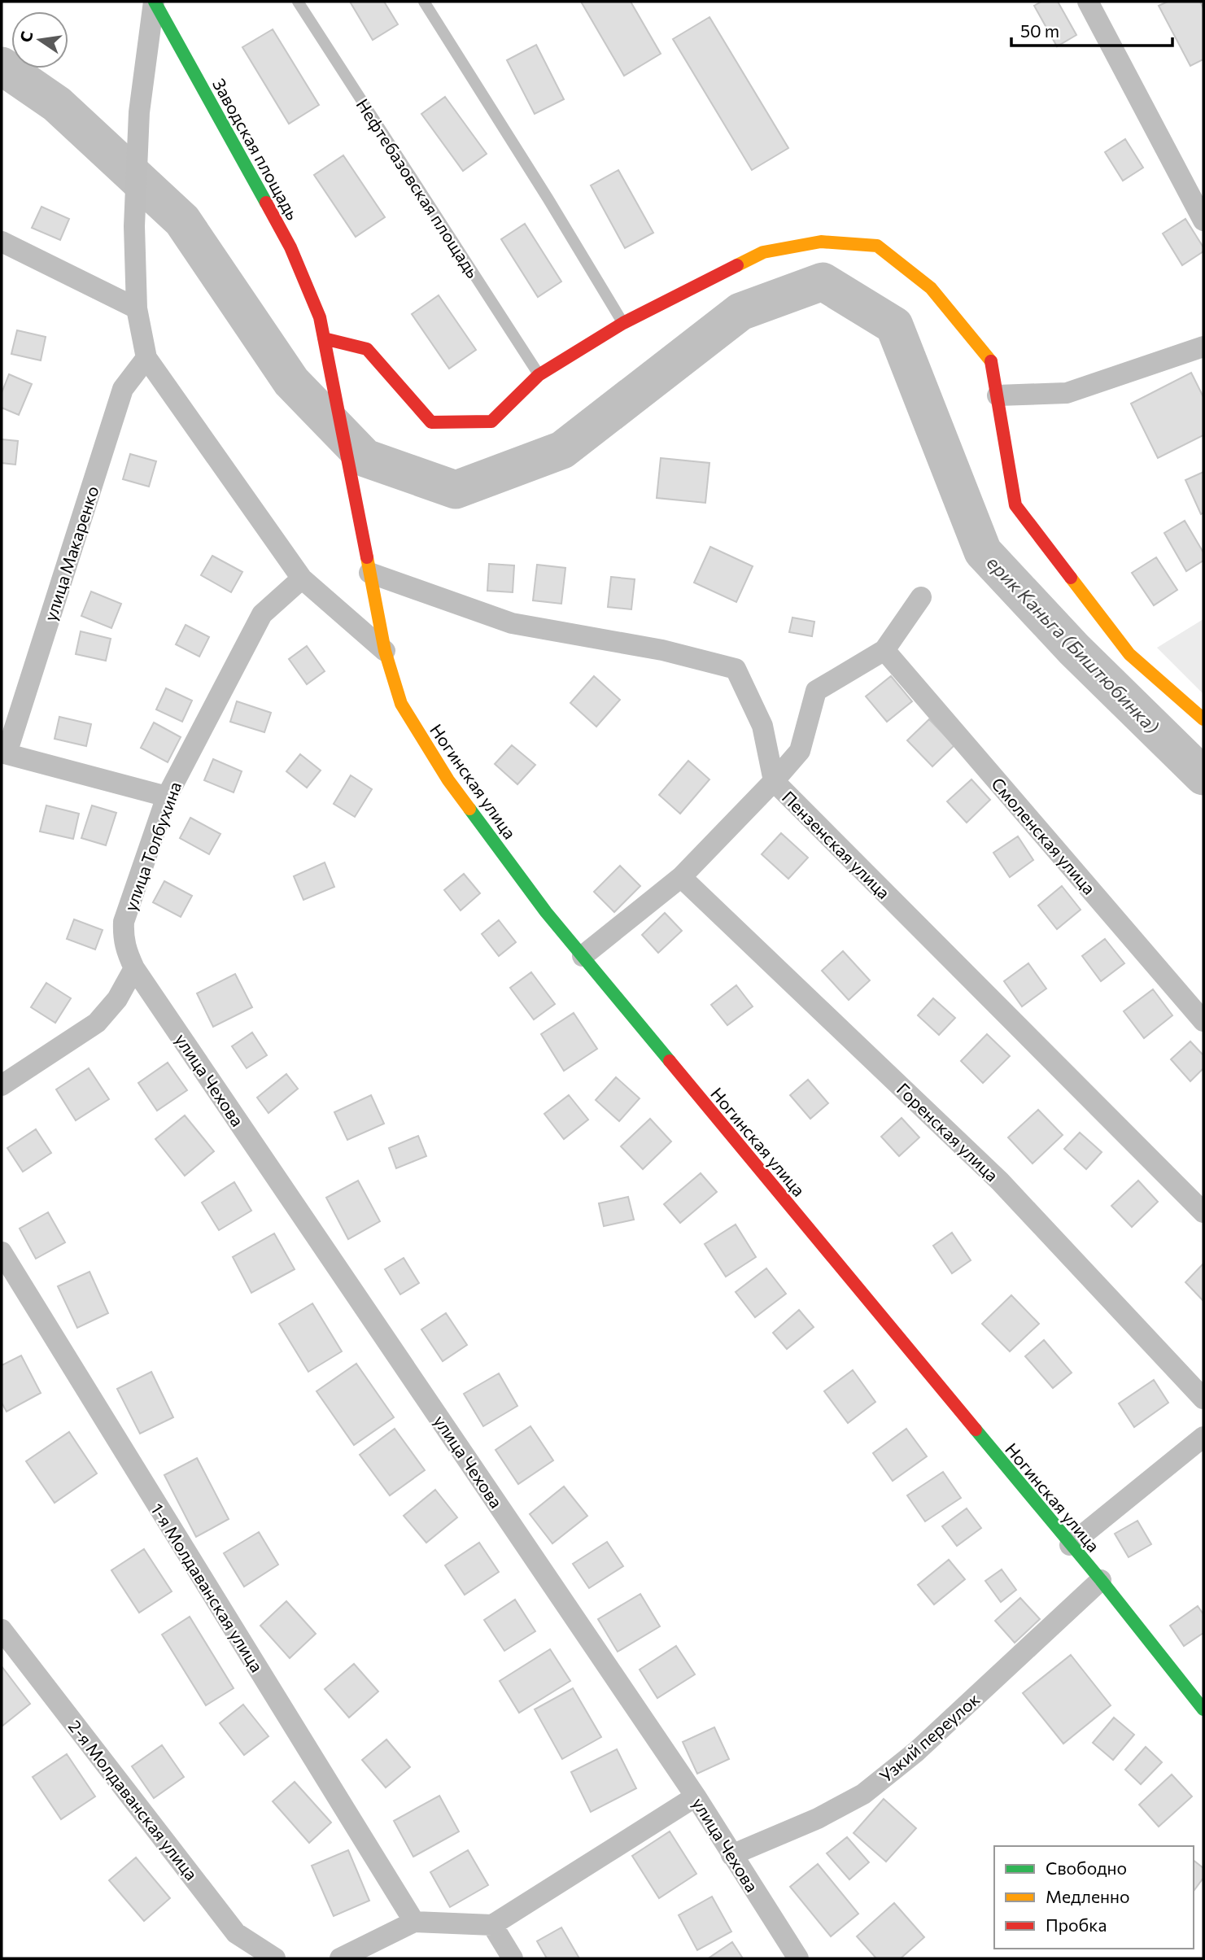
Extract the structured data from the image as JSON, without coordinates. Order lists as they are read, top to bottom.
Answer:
{
  "streets": {
    "main road": ["Заводская площадь", "Ногинская улица"],
    "street": [
      "улица Макаренко",
      "Смоленская улица",
      "Пензенская улица",
      "улица Толбухина",
      "улица Чехова",
      "Горенская улица",
      "1-я Молдаванская улица",
      "Узкий переулок",
      "2-я Молдаванская улица"
    ],
    "lane": ["Нефтебазовская площадь"]
  },
  "crossings": [
    ["Заводская площадь", "Ногинская улица"],
    ["Ногинская улица", "Пензенская улица"],
    ["Ногинская улица", "Узкий переулок"],
    ["улица Толбухина", "улица Чехова"],
    ["улица Чехова", "Узкий переулок"]
  ],
  "water": ["ерик Каньга (Биштюбинка)"],
  "legend": ["Свободно", "Медленно", "Пробка"],
  "scale_bar": "50 m",
  "north": "left"
}
